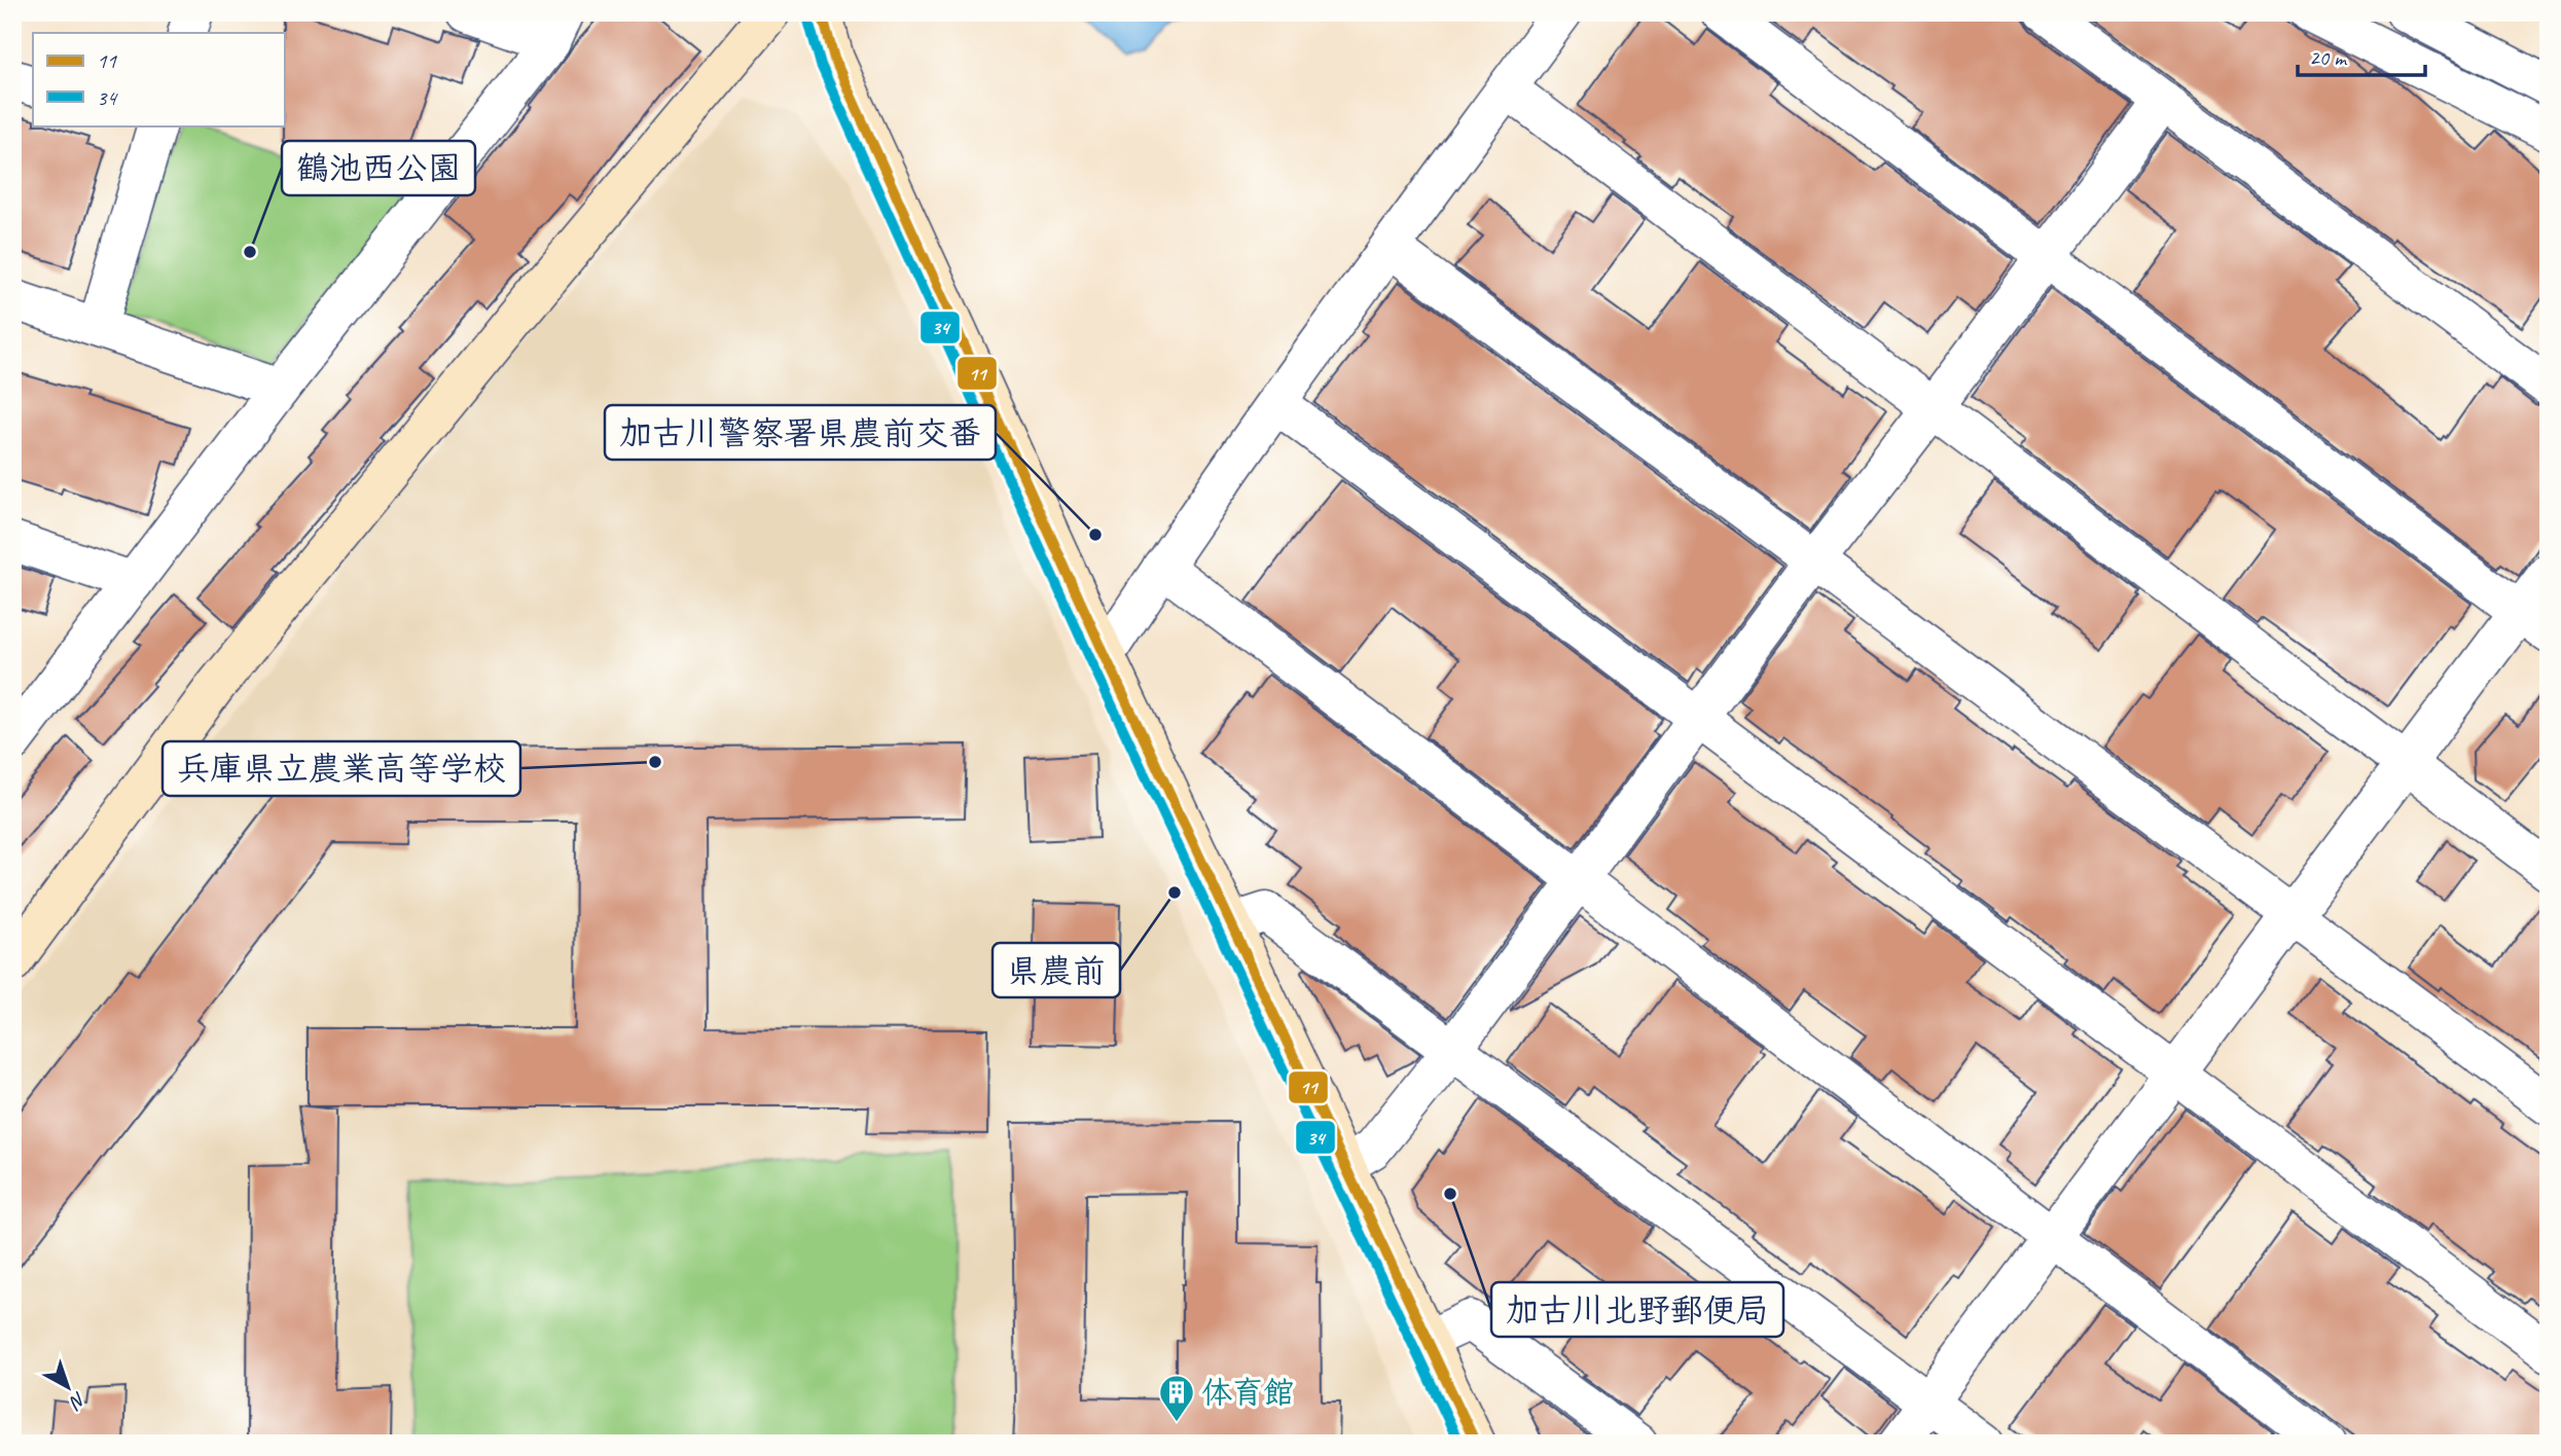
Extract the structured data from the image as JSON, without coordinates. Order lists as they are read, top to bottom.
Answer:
{
  "places": {
    "other": [
      "鶴池西公園",
      "加古川警察署県農前交番",
      "兵庫県立農業高等学校",
      "県農前",
      "加古川北野郵便局"
    ],
    "building": ["体育館"]
  },
  "lines": ["transit line 11", "transit line 34"],
  "legend": ["11", "34"],
  "scale_bar": "20 m",
  "north": "bottom right"
}
